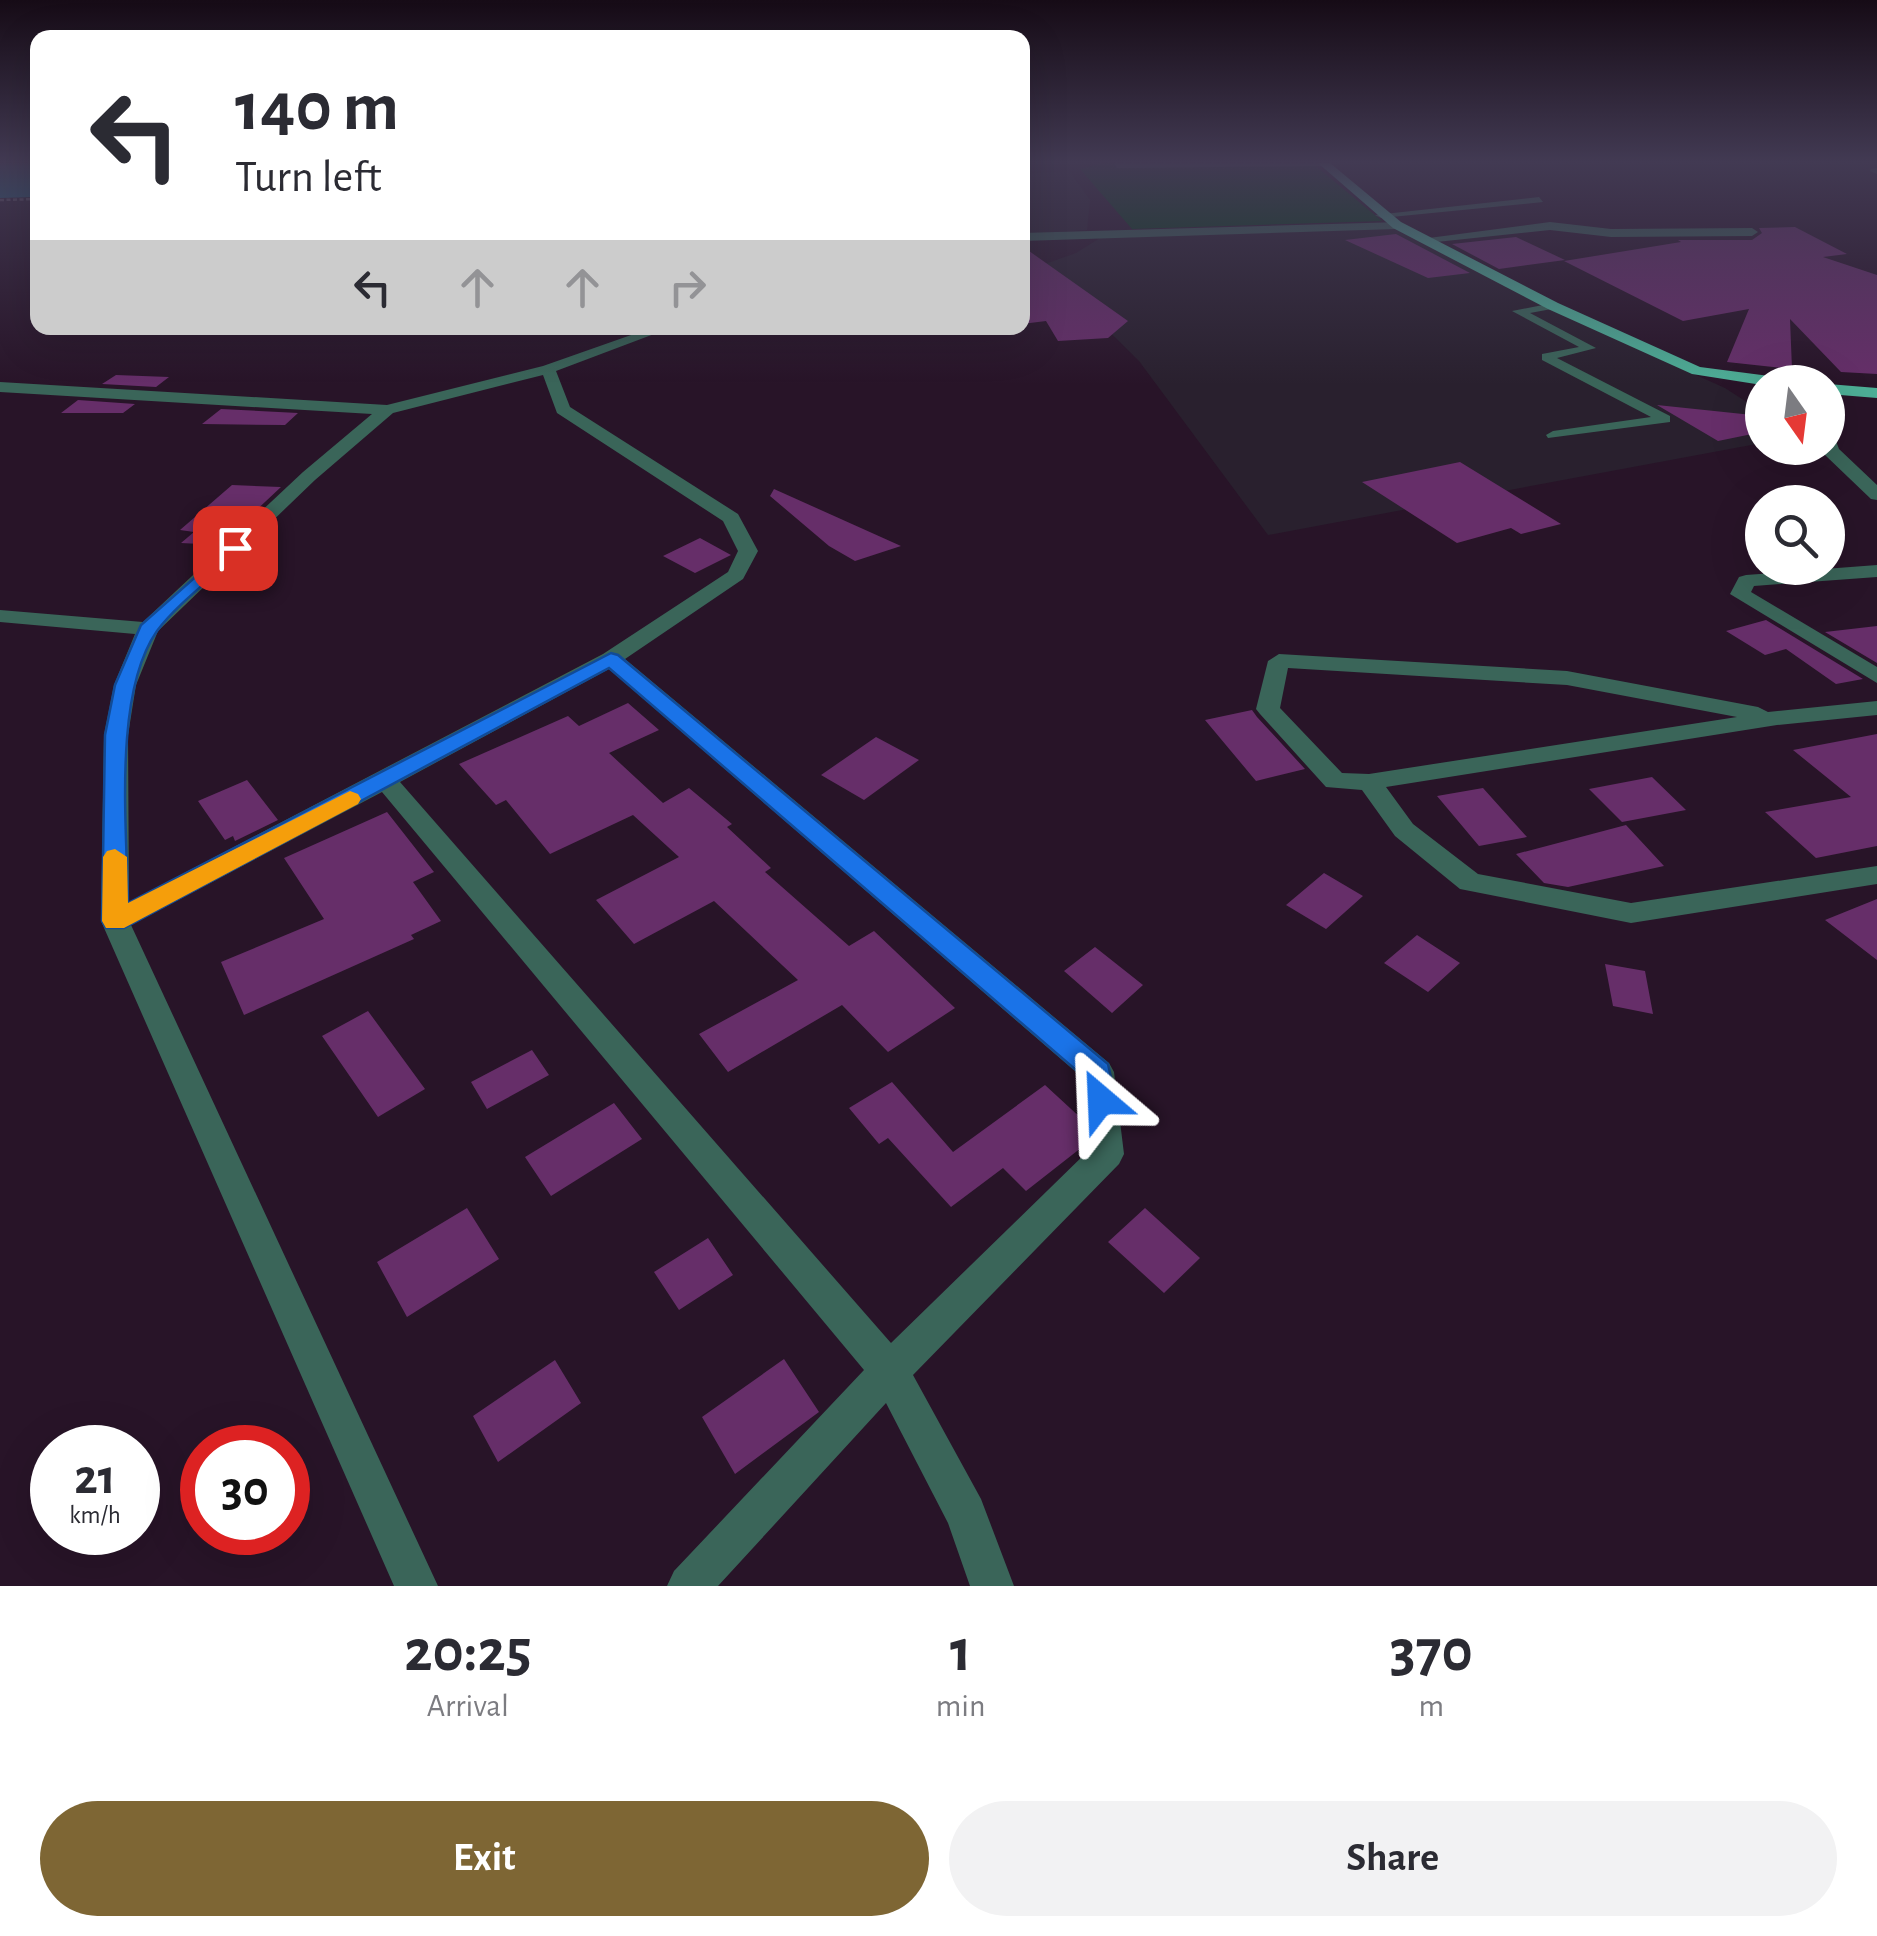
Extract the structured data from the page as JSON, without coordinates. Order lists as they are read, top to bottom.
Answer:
{
  "north": "bottom",
  "page": {
    "turn": ["140 m", "Turn left"],
    "speed": "21 km/h",
    "limit": "30",
    "eta": [
      "20:25",
      "Arrival",
      "1",
      "min",
      "370",
      "m"
    ],
    "buttons": ["Exit", "Share"]
  }
}
